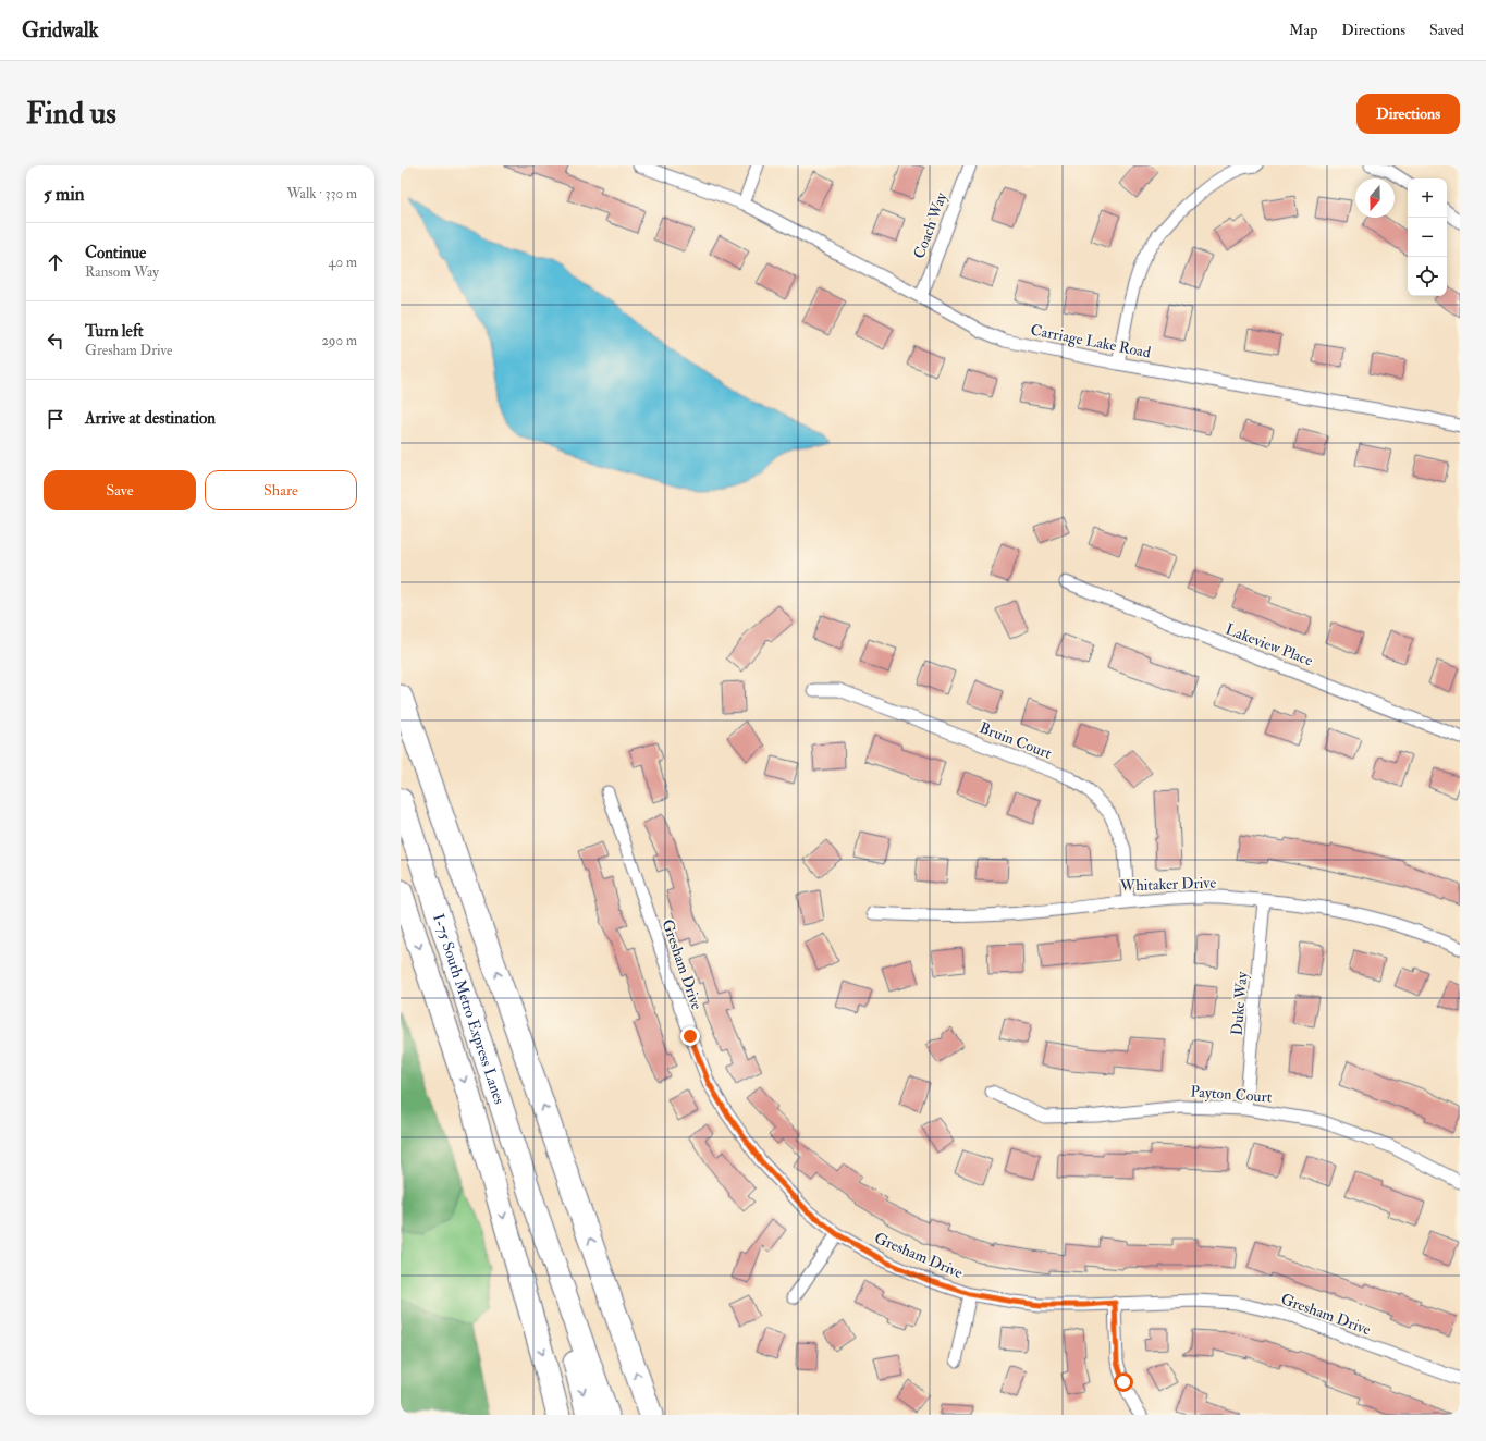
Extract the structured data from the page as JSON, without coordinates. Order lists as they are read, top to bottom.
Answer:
{
  "streets": {
    "highway": ["I-75 South Metro Express Lanes"],
    "street": [
      "Coach Way",
      "Carriage Lake Road",
      "Lakeview Place",
      "Bruin Court",
      "Whitaker Drive",
      "Gresham Drive",
      "Duke Way",
      "Payton Court"
    ]
  },
  "crossings": [
    ["Coach Way", "Carriage Lake Road"],
    ["Bruin Court", "Whitaker Drive"],
    ["Whitaker Drive", "Duke Way"],
    ["Duke Way", "Payton Court"]
  ],
  "north": "bottom",
  "page": {
    "header": "Gridwalk",
    "nav": ["Map", "Directions", "Saved"],
    "buttons": [
      "Directions",
      ["Save", "Share"]
    ],
    "title": "Find us",
    "heading": ["5 min", "Walk · 330 m"],
    "map_buttons": ["+", "−"],
    "list": [
      ["Continue", "Ransom Way", "40 m"],
      ["Turn left", "Gresham Drive", "290 m"],
      "Arrive at destination"
    ]
  }
}
